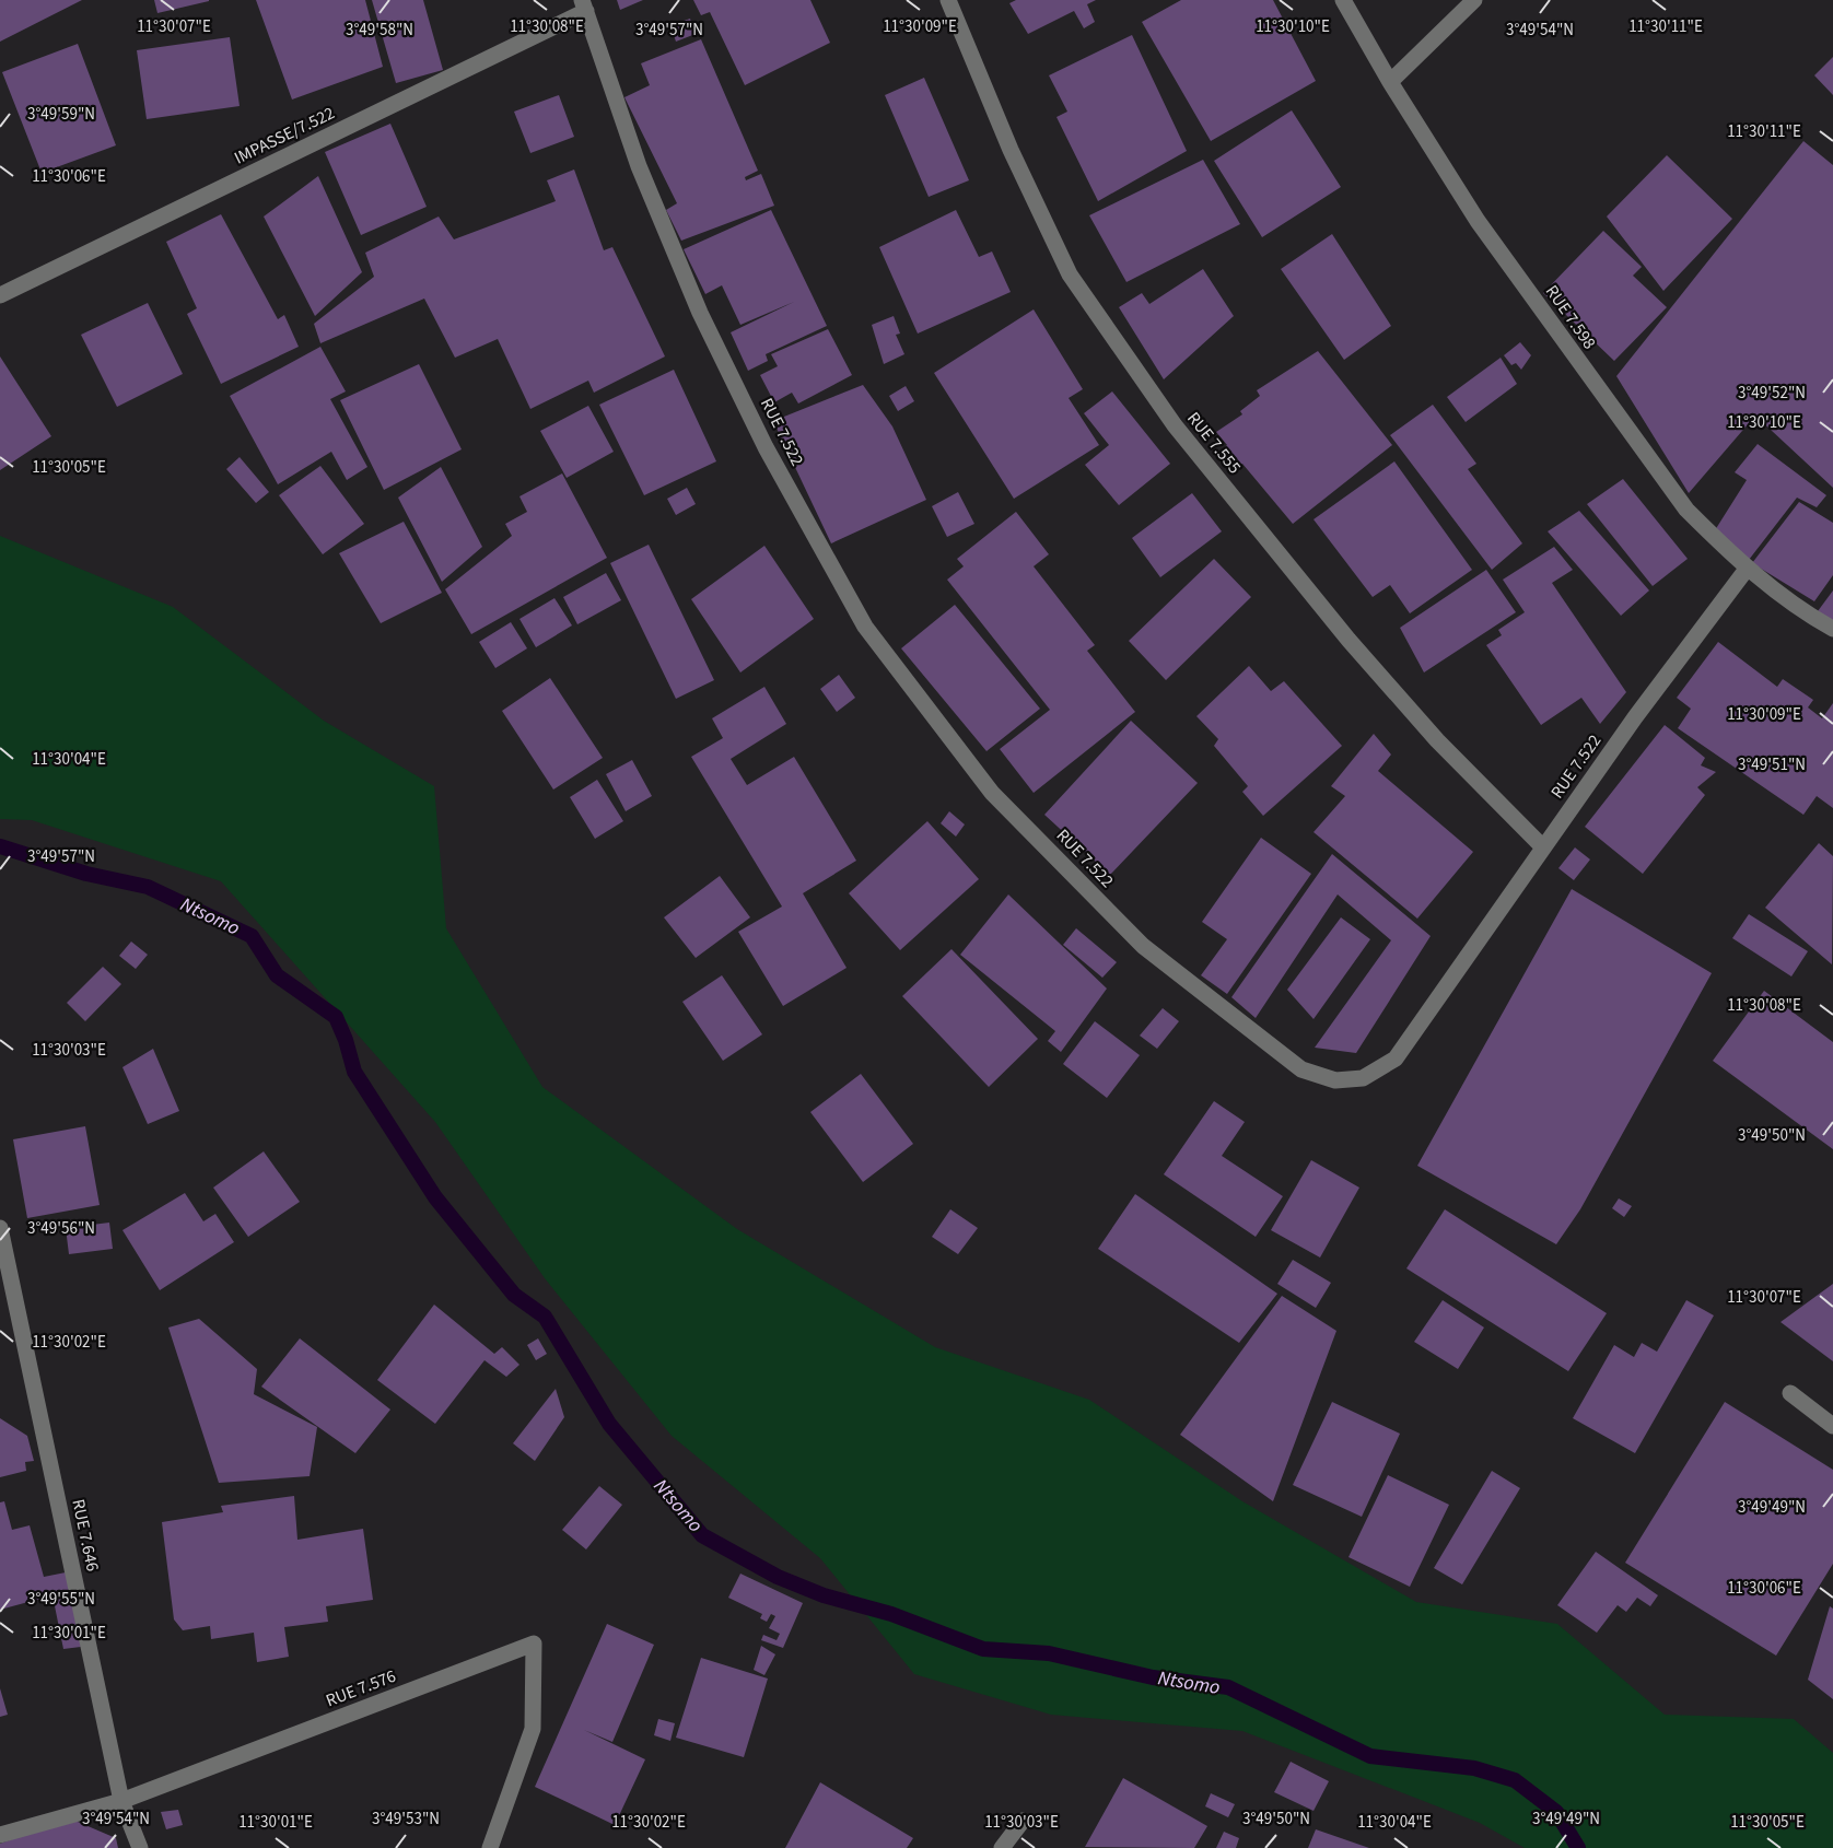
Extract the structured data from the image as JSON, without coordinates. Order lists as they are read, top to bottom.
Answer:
{
  "streets": {
    "street": [
      "IMPASSE/7.522",
      "RUE 7.598",
      "RUE 7.522",
      "RUE 7.555",
      "RUE 7.646",
      "RUE 7.576"
    ]
  },
  "crossings": [
    ["IMPASSE/7.522", "RUE 7.522"],
    ["RUE 7.598", "RUE 7.522"],
    ["RUE 7.522", "RUE 7.555"],
    ["RUE 7.646", "RUE 7.576"]
  ],
  "water": ["Ntsomo"],
  "coordinates": [
    "11°30'07\"E",
    "11°30'08\"E",
    "11°30'09\"E",
    "11°30'10\"E",
    "11°30'11\"E",
    "3°49'58\"N",
    "3°49'57\"N",
    "3°49'54\"N",
    "3°49'59\"N",
    "11°30'06\"E",
    "3°49'52\"N",
    "11°30'05\"E",
    "11°30'04\"E",
    "3°49'51\"N",
    "11°30'03\"E",
    "3°49'50\"N",
    "3°49'56\"N",
    "11°30'02\"E",
    "3°49'49\"N",
    "3°49'55\"N",
    "11°30'01\"E",
    "3°49'53\"N"
  ]
}
